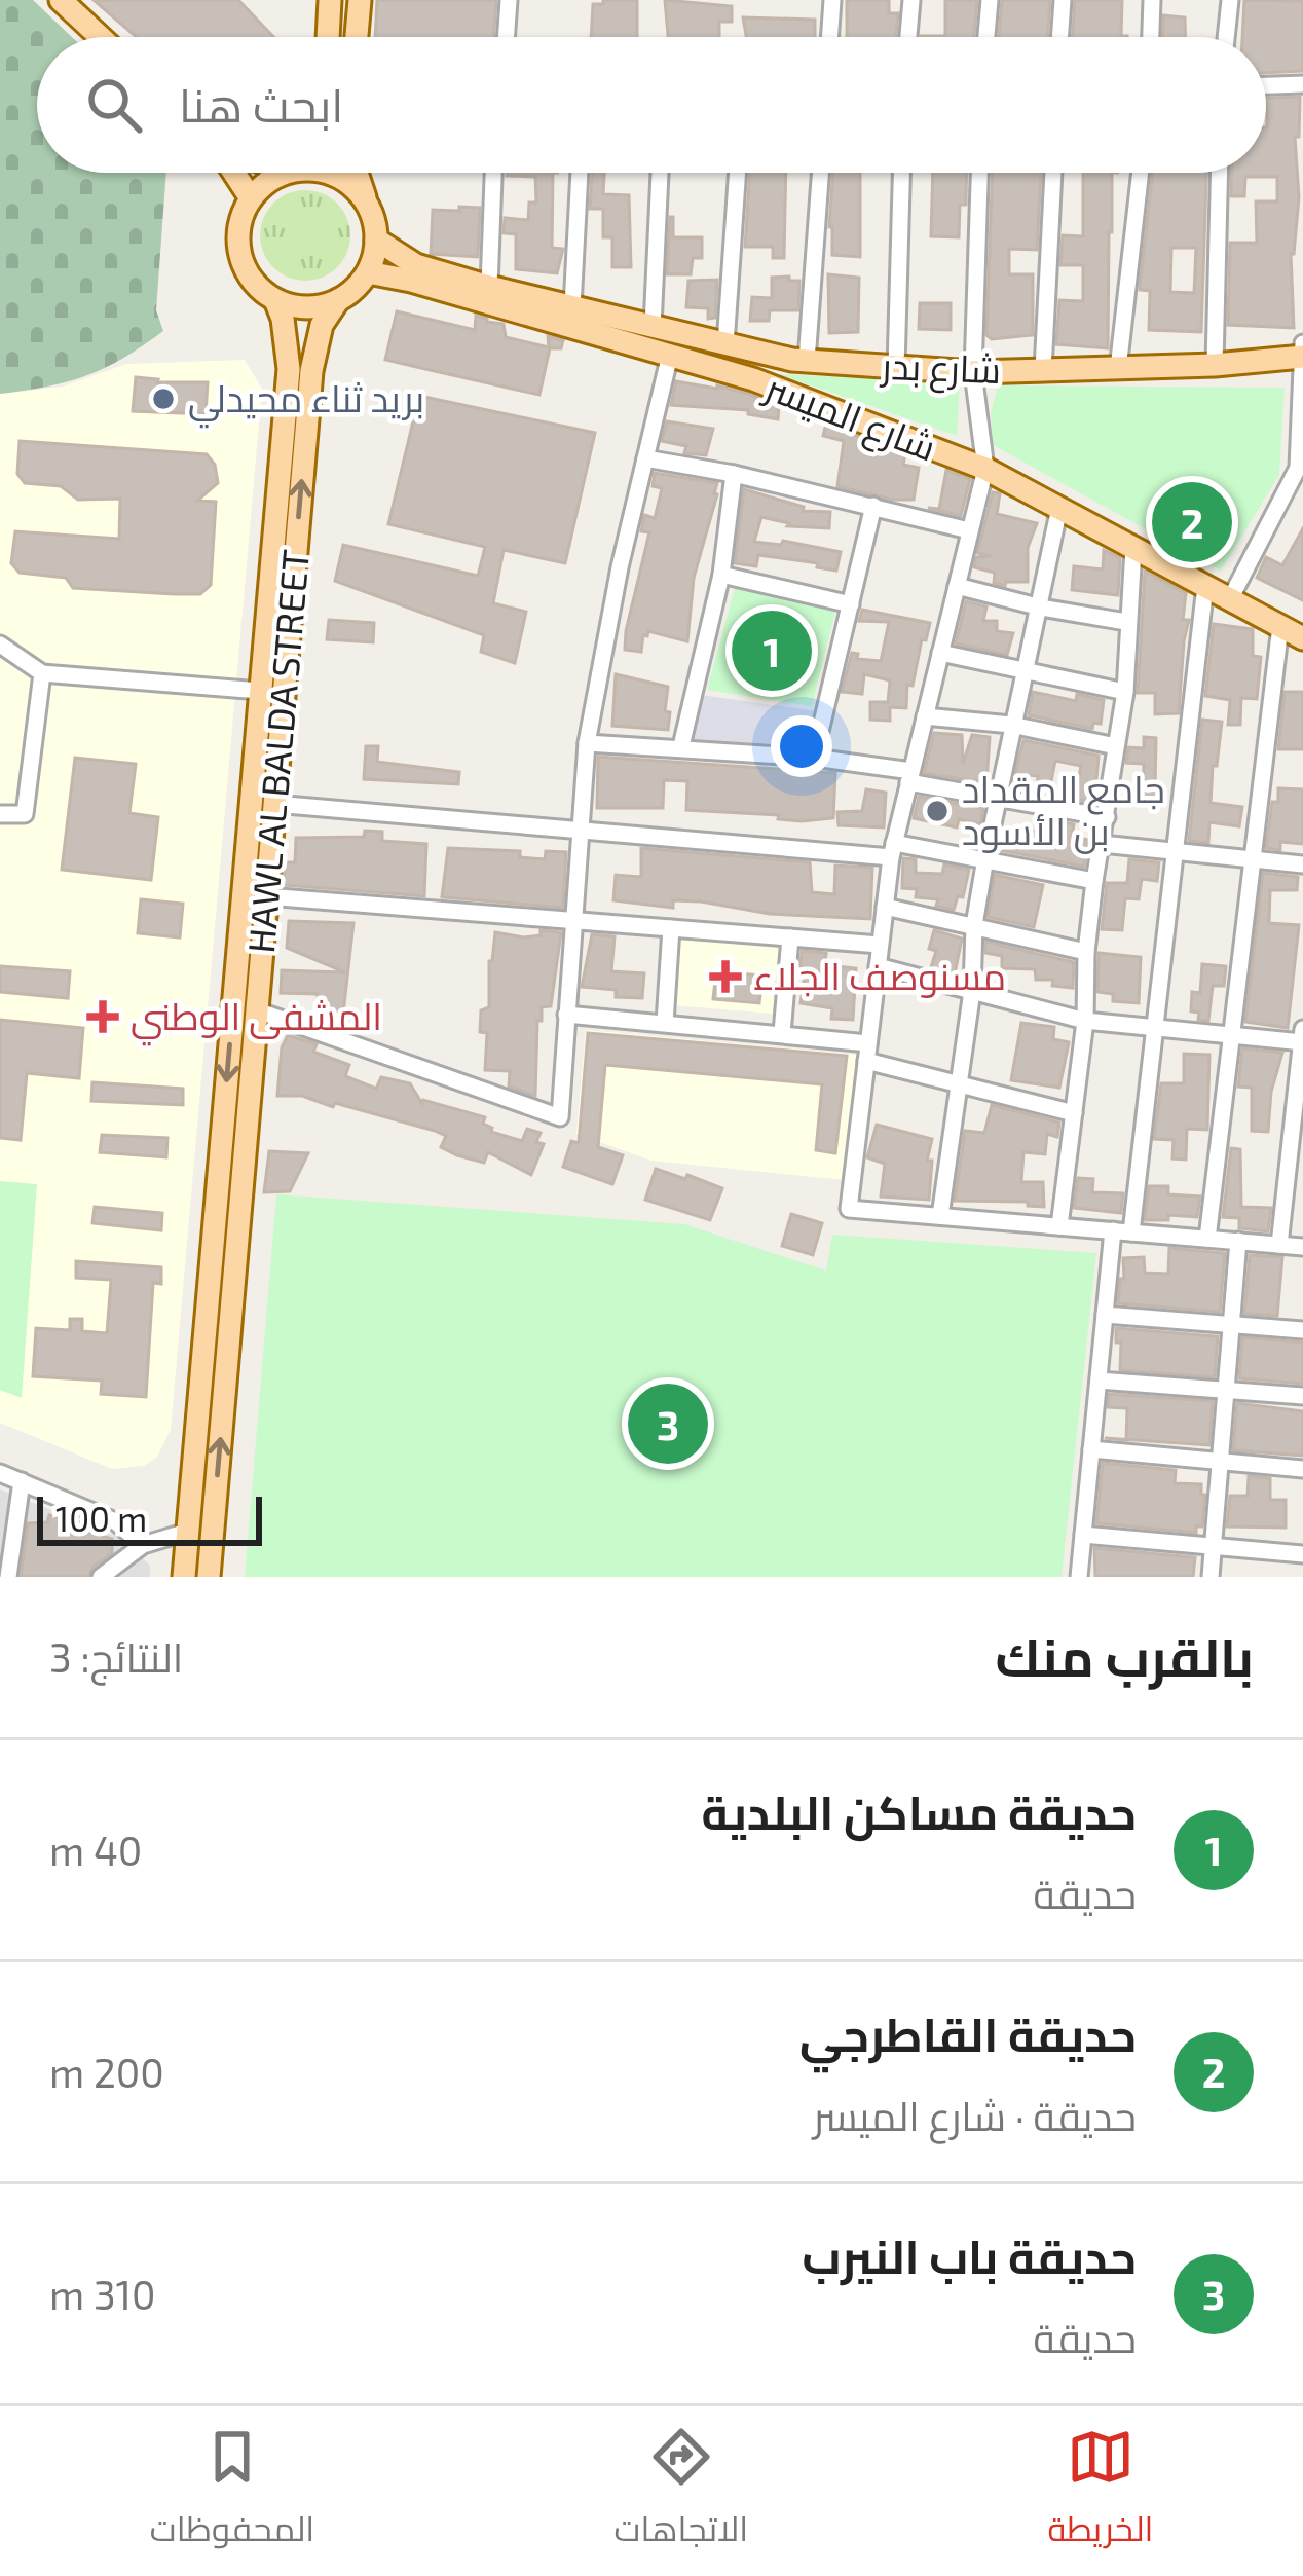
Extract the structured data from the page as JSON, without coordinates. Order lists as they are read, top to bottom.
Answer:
{
  "streets": {
    "main road": ["شارع بدر", "شارع الميسر", "HAWL AL BALDA STREET"]
  },
  "places": {
    "other": ["بريد ثناء محيدلي", "جامع المقداد بن الأسود"],
    "health": ["مسنوصف الجلاء", "المشفى الوطني"]
  },
  "scale_bar": "100 m",
  "page": {
    "search": "ابحث هنا",
    "pins": ["2", "1", "3"],
    "scale": "100 m",
    "heading": ["بالقرب منك", "النتائج: 3"],
    "list": [
      {
        "mark": "1",
        "name": "حديقة مساكن البلدية",
        "note": "حديقة",
        "value": "40 m"
      },
      {
        "mark": "2",
        "name": "حديقة القاطرجي",
        "note": "حديقة · شارع الميسر",
        "value": "200 m"
      },
      {
        "mark": "3",
        "name": "حديقة باب النيرب",
        "note": "حديقة",
        "value": "310 m"
      }
    ],
    "nav": ["الخريطة", "الاتجاهات", "المحفوظات"]
  }
}
